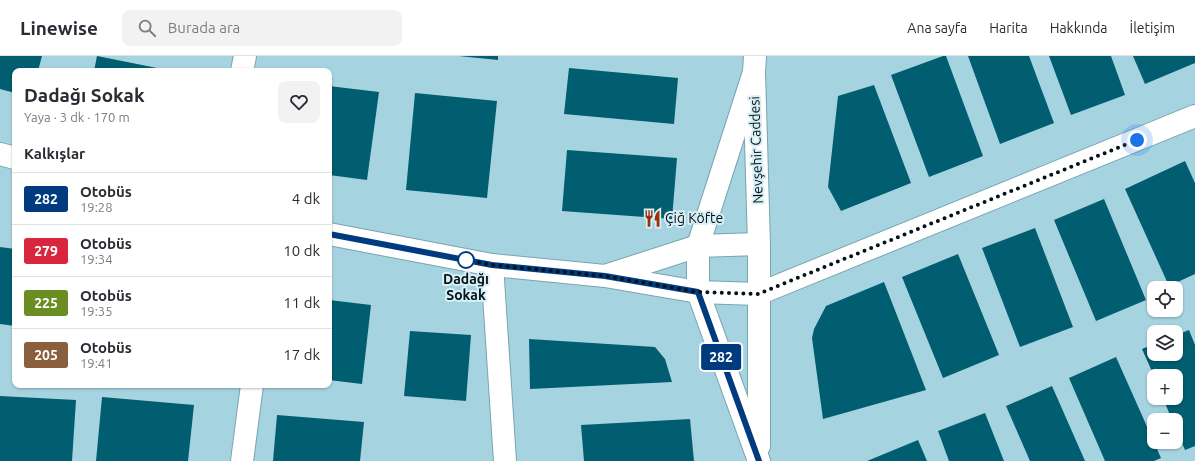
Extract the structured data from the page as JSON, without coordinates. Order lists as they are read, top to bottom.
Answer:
{
  "streets": {
    "main road": ["Nevşehir Caddesi"]
  },
  "places": {
    "restaurant": ["Çiğ Köfte"],
    "other": ["Dadağı Sokak"]
  },
  "lines": ["bus line 282"],
  "page": {
    "header": "Linewise",
    "search": "Burada ara",
    "nav": [
      "Ana sayfa",
      "Harita",
      "Hakkında",
      "İletişim"
    ],
    "on_map": "282",
    "heading": [
      ["Dadağı Sokak", "Yaya · 3 dk · 170 m"],
      "Kalkışlar"
    ],
    "list": [
      {
        "mark": "282",
        "name": "Otobüs",
        "note": "19:28",
        "value": "4 dk"
      },
      {
        "mark": "279",
        "name": "Otobüs",
        "note": "19:34",
        "value": "10 dk"
      },
      {
        "mark": "225",
        "name": "Otobüs",
        "note": "19:35",
        "value": "11 dk"
      },
      {
        "mark": "205",
        "name": "Otobüs",
        "note": "19:41",
        "value": "17 dk"
      }
    ],
    "map_buttons": ["+", "−"]
  }
}
